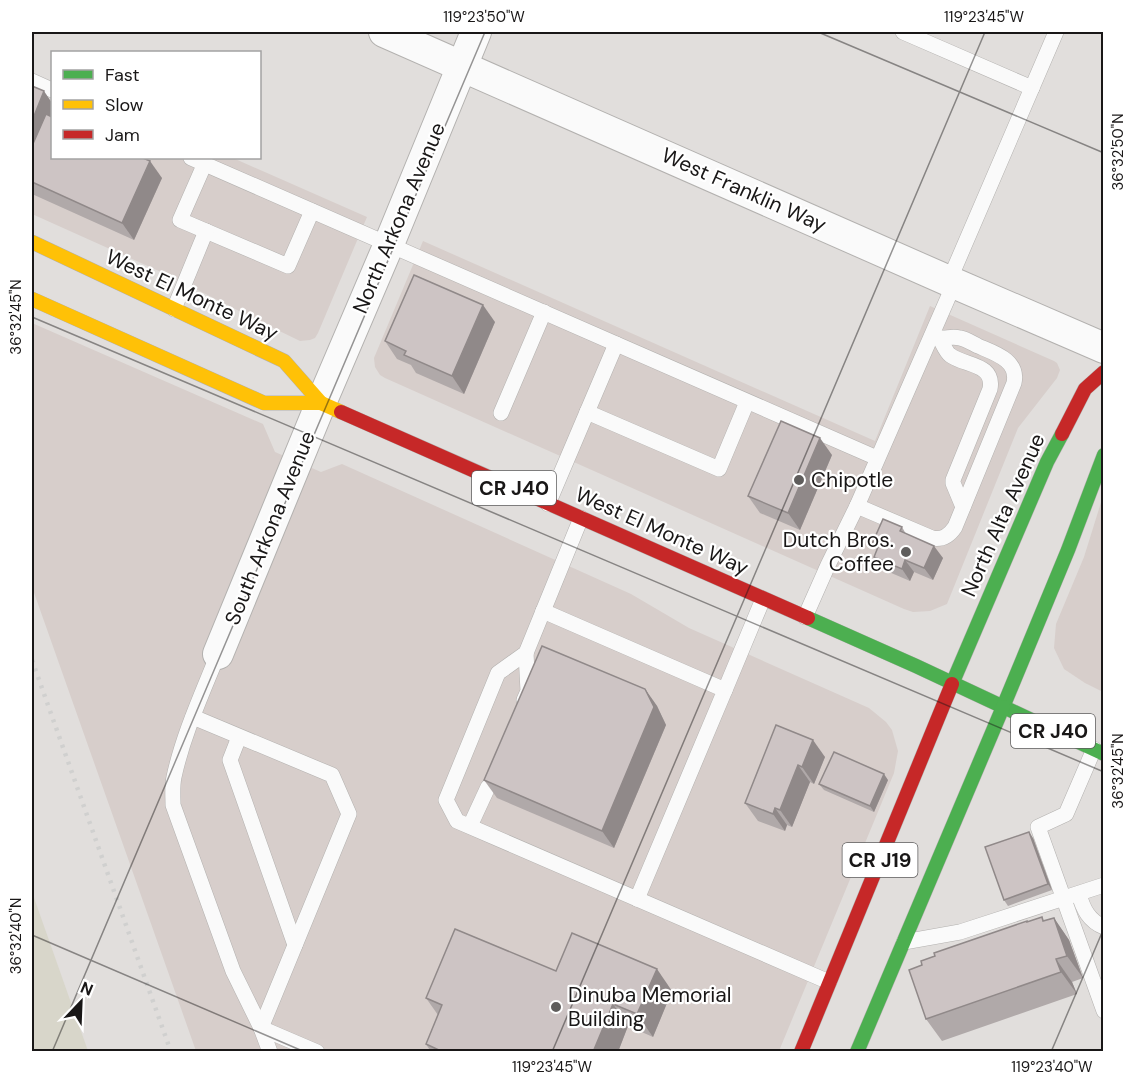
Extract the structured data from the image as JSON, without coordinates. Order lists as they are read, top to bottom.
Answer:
{
  "streets": {
    "main road": [
      "West El Monte Way",
      "CR J40",
      "North Alta Avenue",
      "CR J19"
    ],
    "street": ["West Franklin Way", "North Arkona Avenue", "South Arkona Avenue"]
  },
  "crossings": [
    ["West Franklin Way", "North Arkona Avenue"],
    ["North Arkona Avenue", "West El Monte Way"],
    ["North Arkona Avenue", "South Arkona Avenue"],
    ["West El Monte Way", "CR J40"],
    ["West El Monte Way", "North Alta Avenue"],
    ["West El Monte Way", "South Arkona Avenue"],
    ["West El Monte Way", "CR J19"],
    ["CR J40", "North Alta Avenue"],
    ["CR J40", "CR J19"],
    ["North Alta Avenue", "CR J19"]
  ],
  "places": ["Chipotle", "Dutch Bros. Coffee", "Dinuba Memorial Building"],
  "legend": ["Fast", "Slow", "Jam"],
  "north": "top right",
  "coordinates": [
    "119°23'50\"W",
    "119°23'45\"W",
    "36°32'50\"N",
    "36°32'45\"N",
    "36°32'40\"N",
    "119°23'40\"W"
  ]
}
